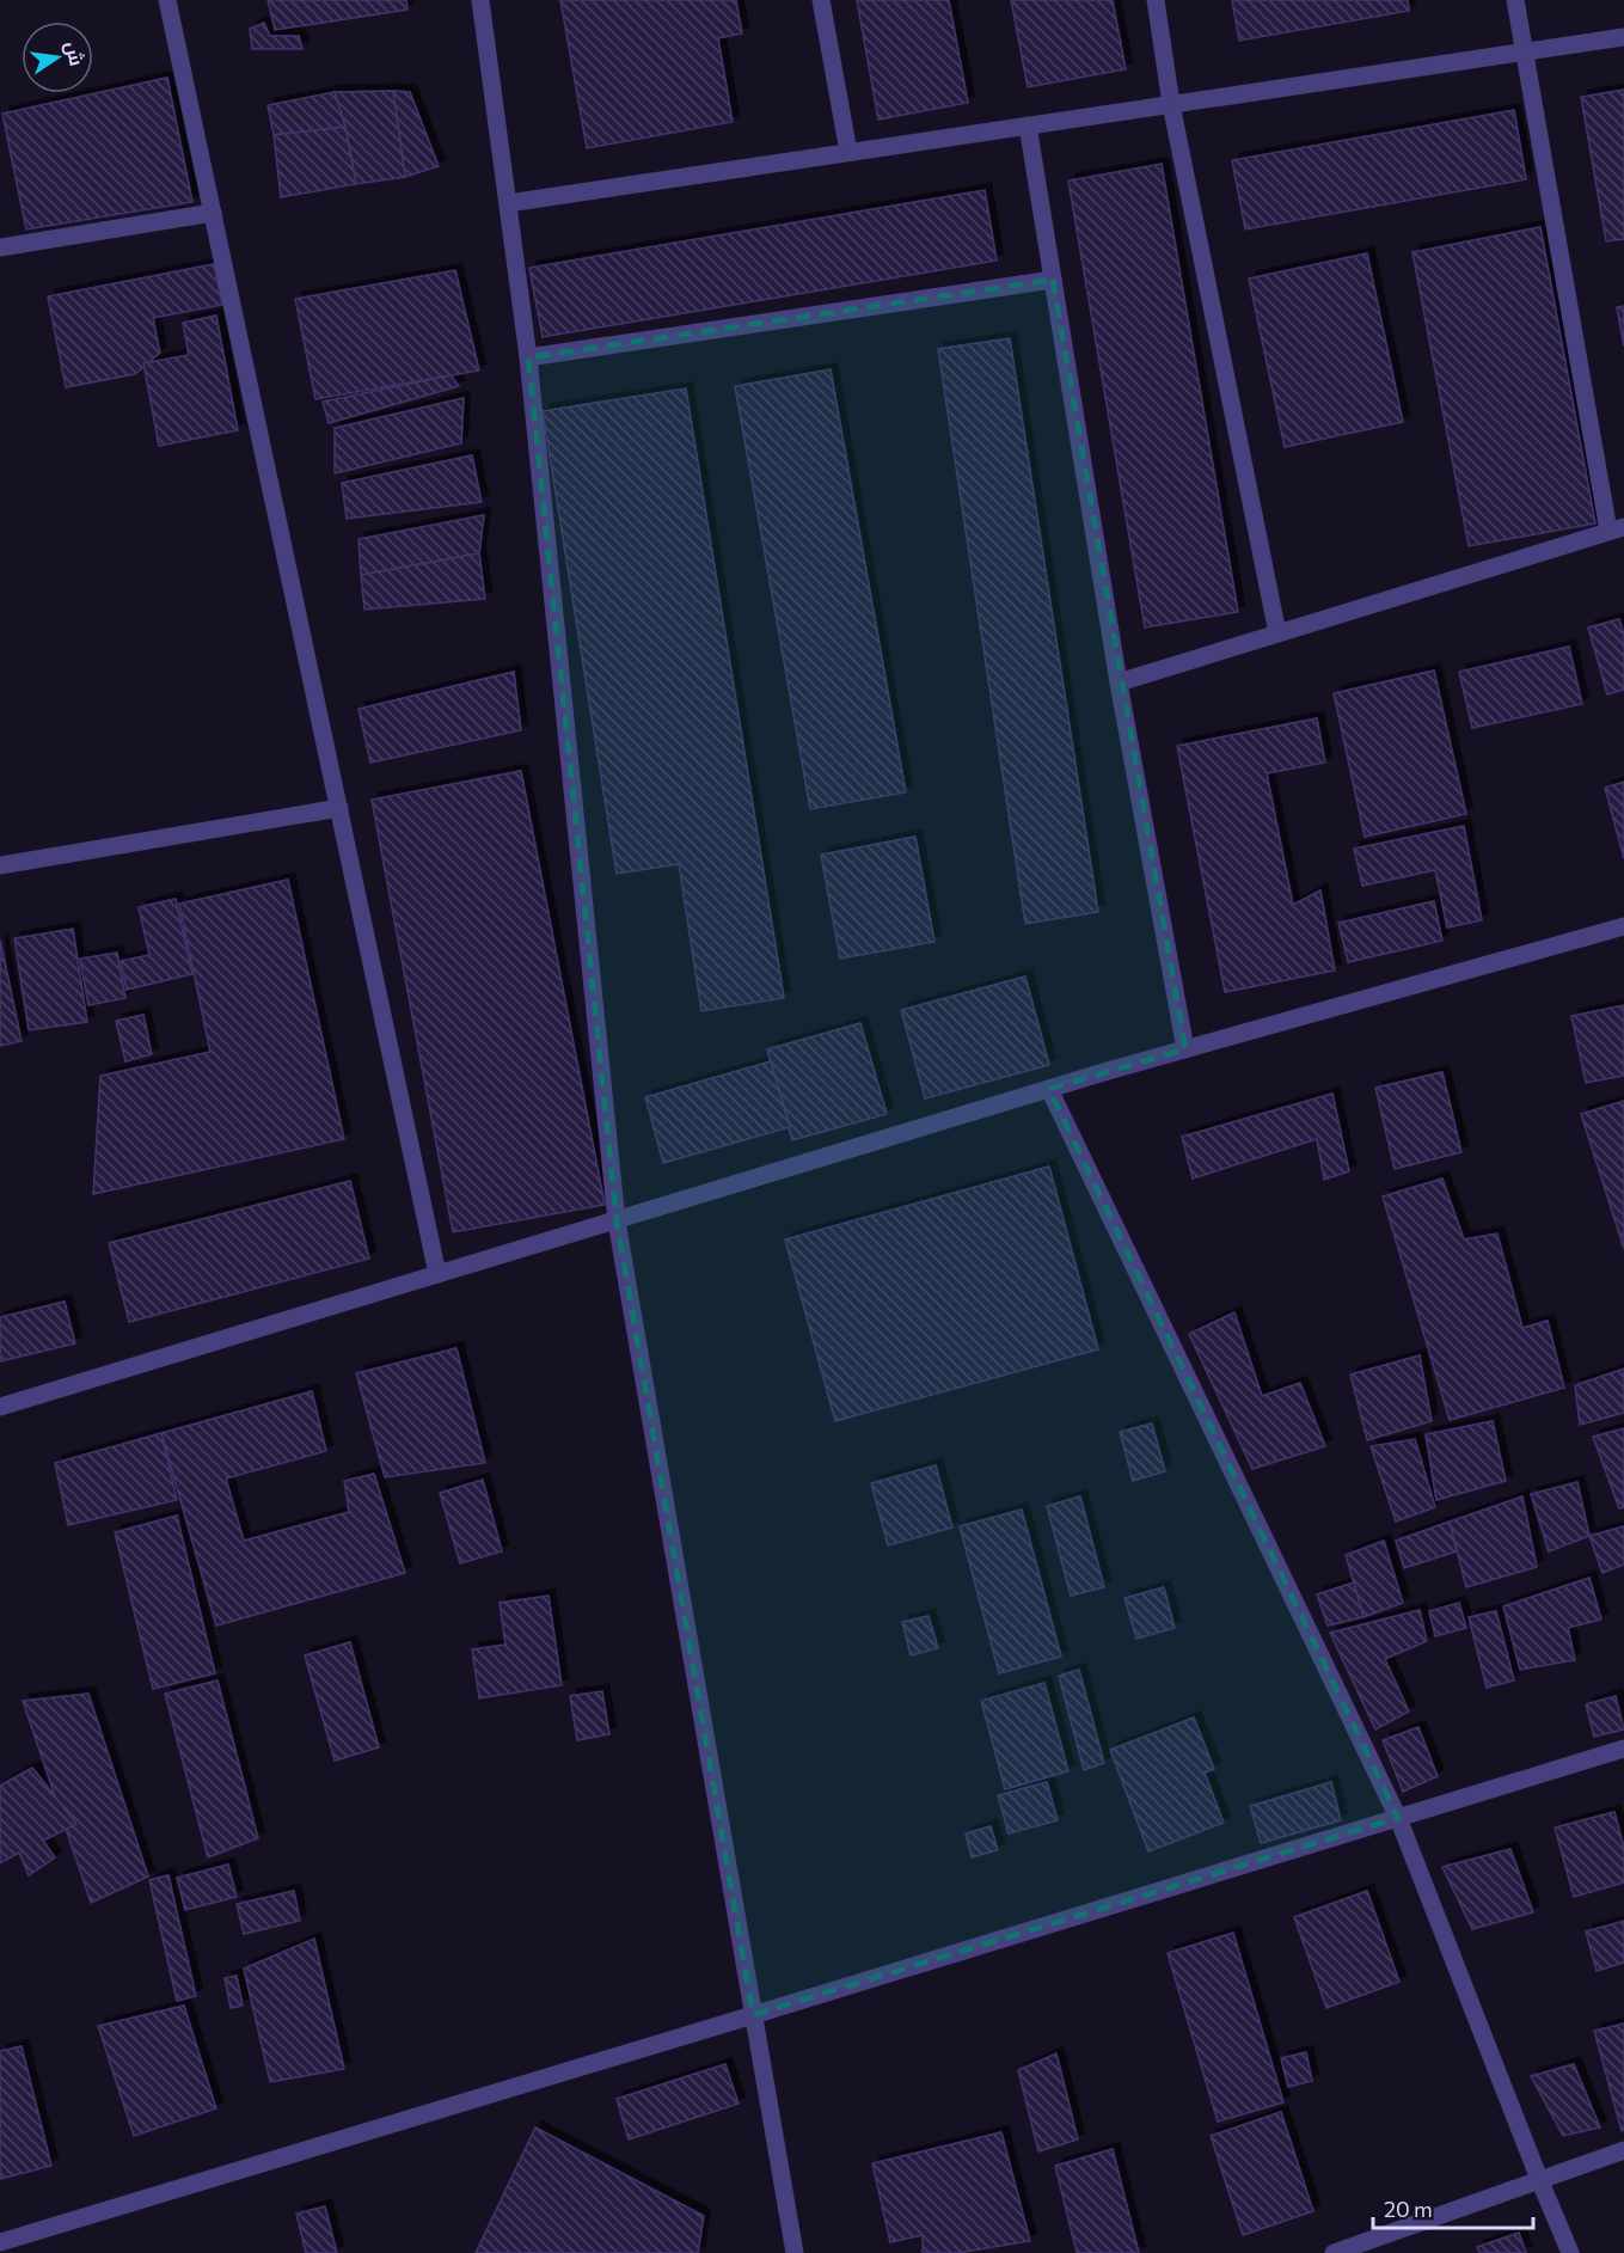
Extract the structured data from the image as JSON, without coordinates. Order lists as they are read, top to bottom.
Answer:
{
  "scale_bar": "20 m",
  "north": "right"
}
